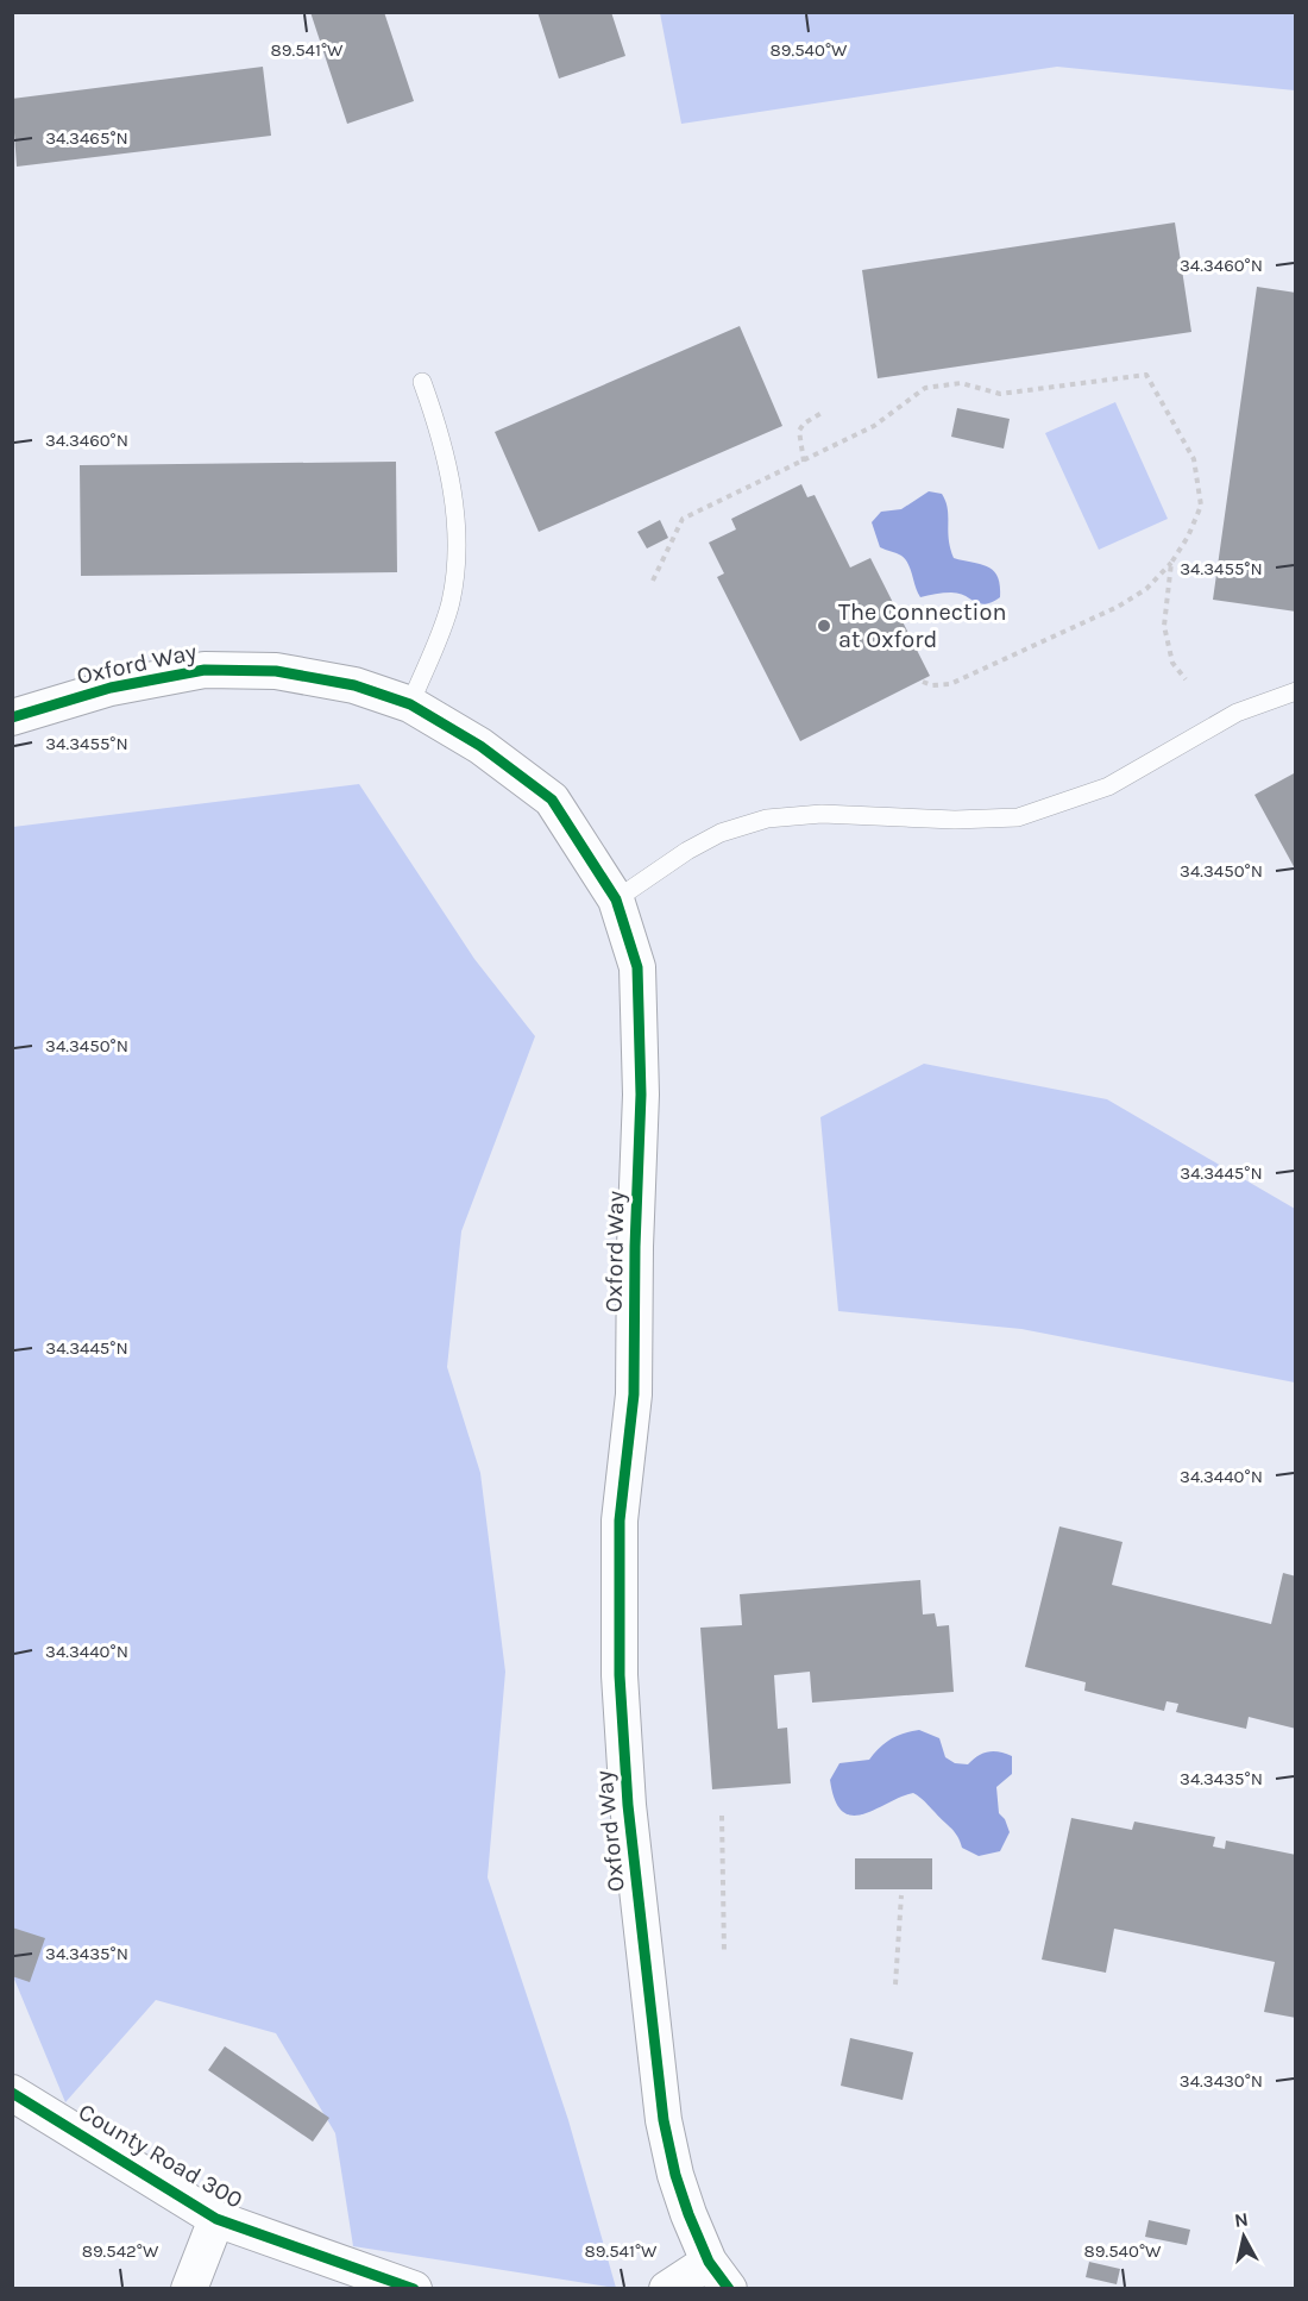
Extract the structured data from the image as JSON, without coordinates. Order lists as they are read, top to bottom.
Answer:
{
  "streets": {
    "street": ["Oxford Way", "County Road 300"]
  },
  "places": ["The Connection at Oxford"],
  "north": "top",
  "coordinates": [
    "89.541°W",
    "89.540°W",
    "34.3465°N",
    "34.3460°N",
    "34.3455°N",
    "34.3450°N",
    "34.3445°N",
    "34.3440°N",
    "34.3435°N",
    "34.3430°N",
    "89.542°W"
  ]
}
